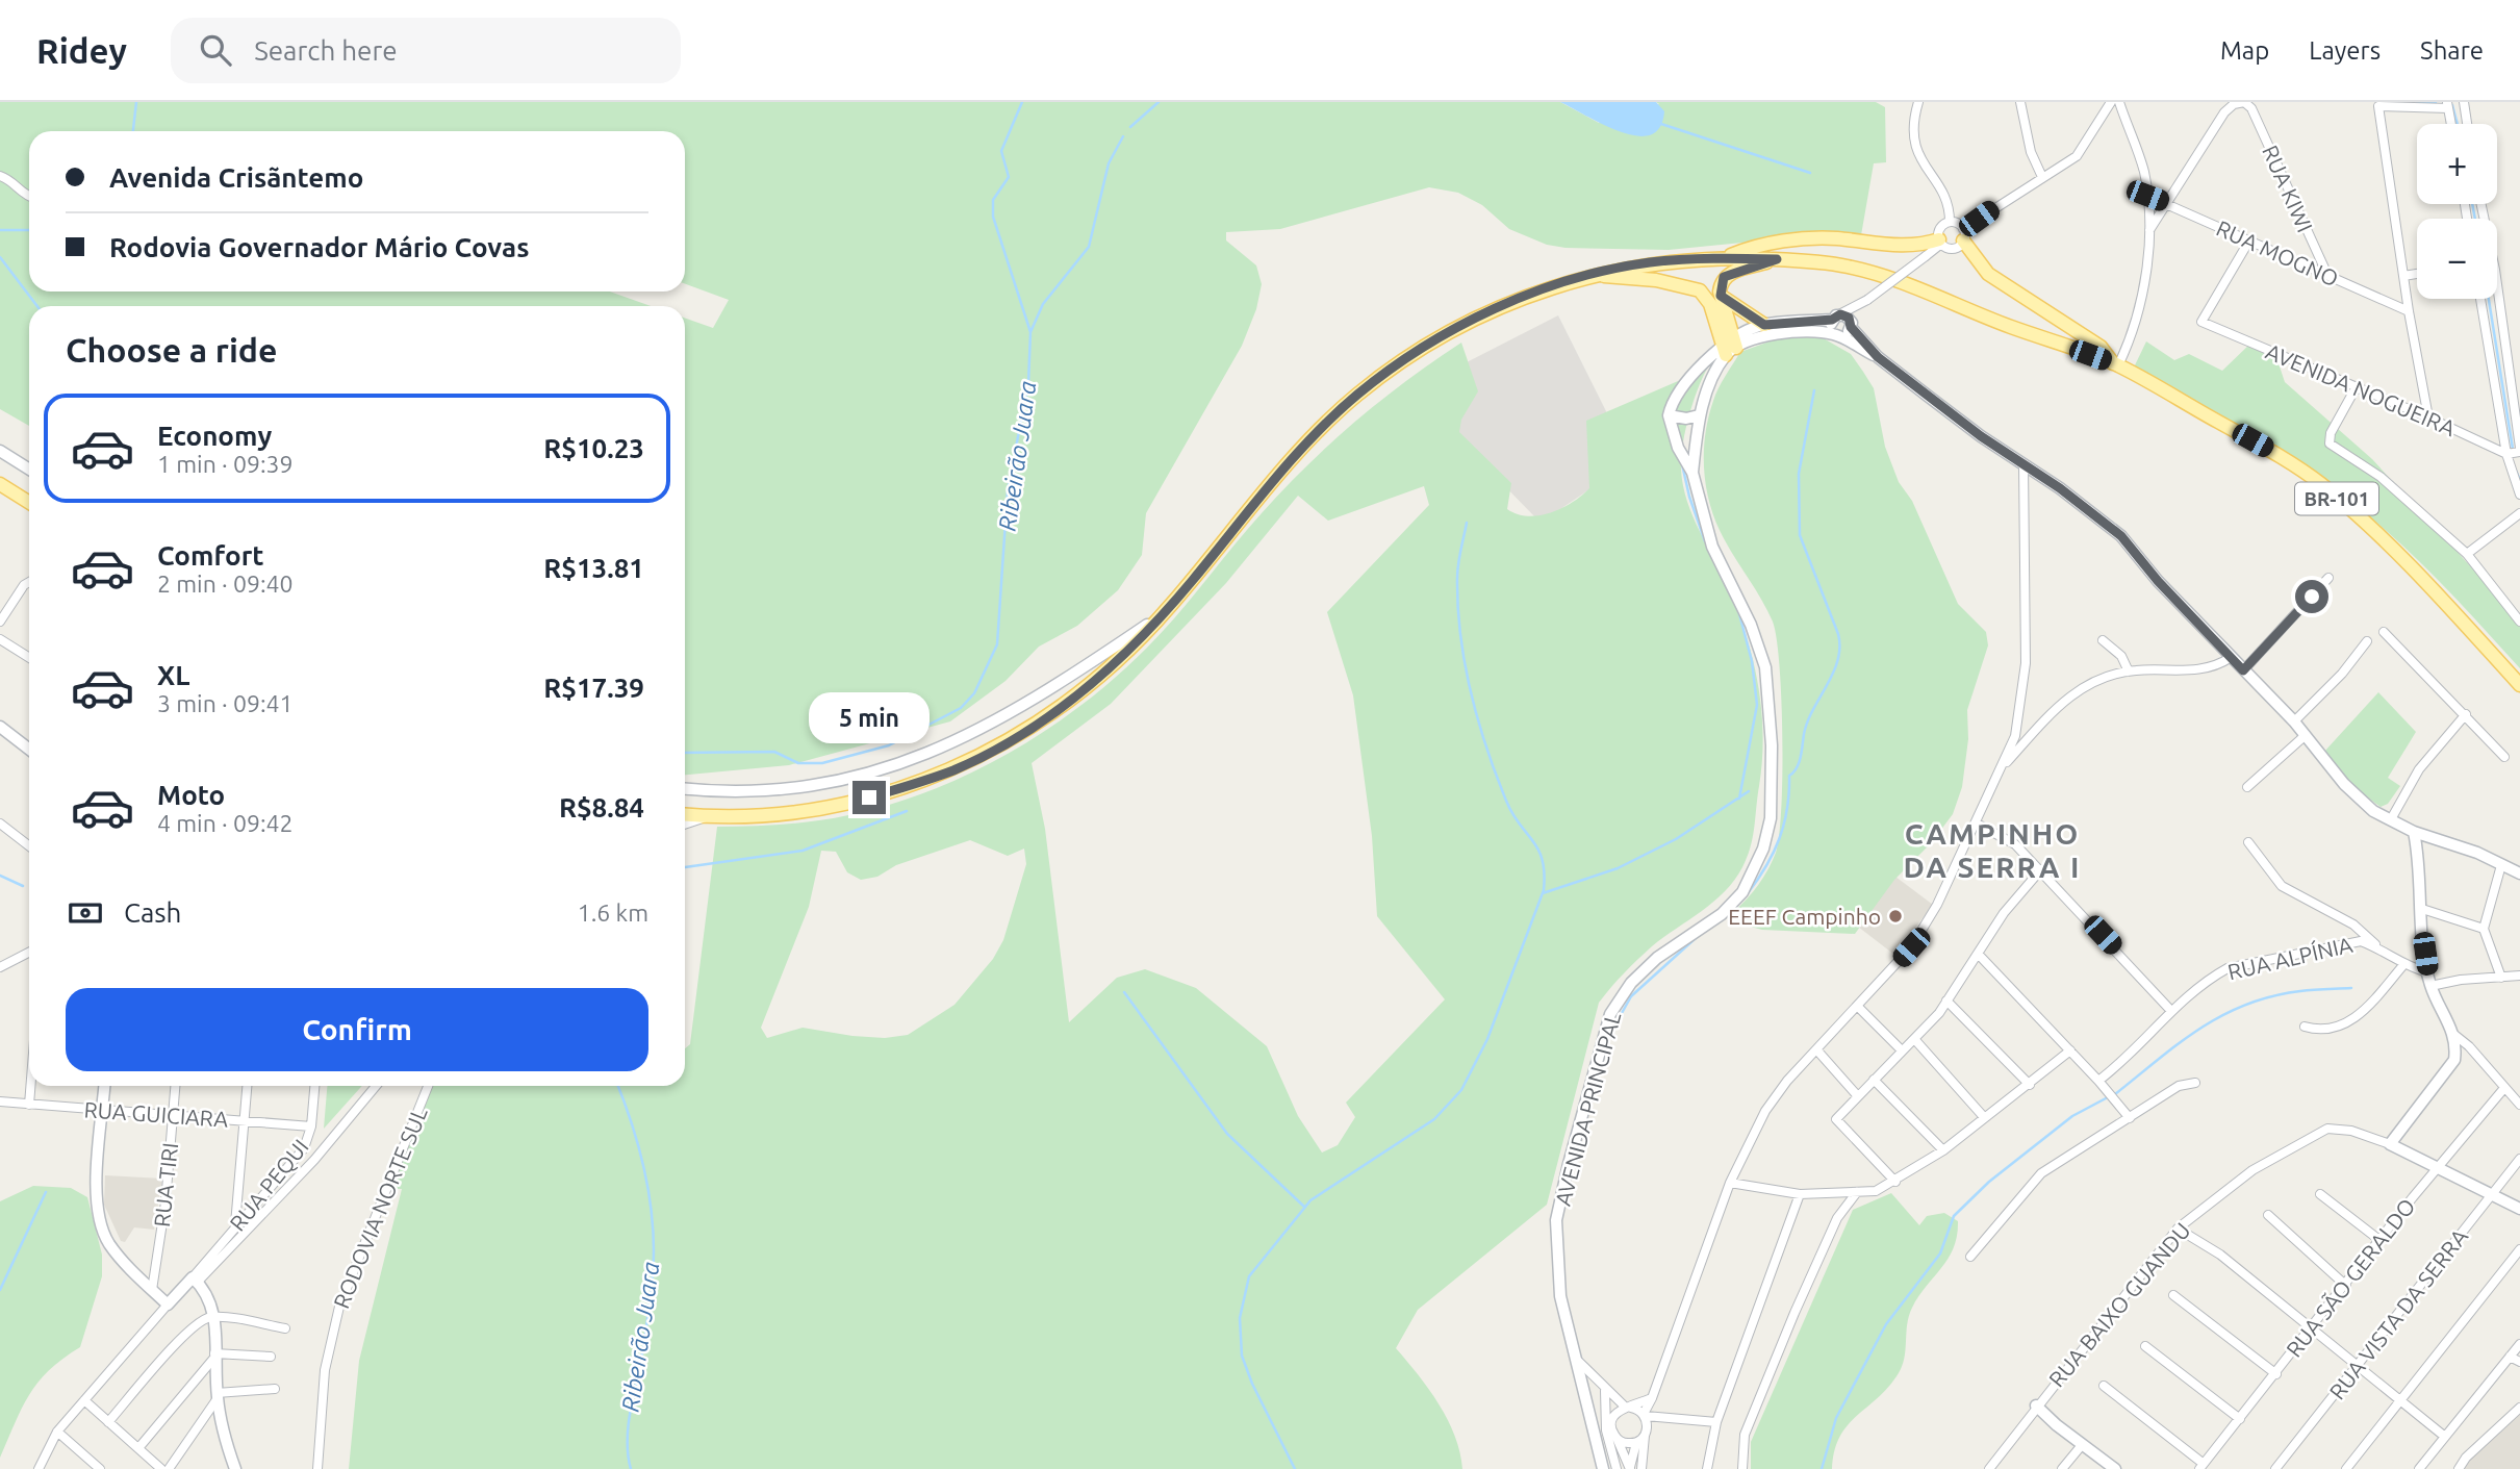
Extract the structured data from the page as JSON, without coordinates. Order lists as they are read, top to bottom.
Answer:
{
  "streets": {
    "main road": ["BR-101"],
    "street": [
      "RUA KIWI",
      "RUA MOGNO",
      "AVENIDA NOGUEIRA",
      "RUA ALPÍNIA",
      "AVENIDA PRINCIPAL",
      "RUA GUICIARA",
      "RUA TIRI",
      "RUA PEQUI",
      "RODOVIA NORTE SUL",
      "RUA SÃO GERALDO",
      "RUA BAIXO GUANDU",
      "RUA VISTA DA SERRA"
    ]
  },
  "crossings": [
    ["RUA KIWI", "RUA MOGNO"],
    ["RUA MOGNO", "AVENIDA NOGUEIRA"],
    ["RUA GUICIARA", "RUA TIRI"],
    ["RUA GUICIARA", "RUA PEQUI"]
  ],
  "districts": ["CAMPINHO DA SERRA I"],
  "water": ["Ribeirão Juara"],
  "places": ["EEEF Campinho"],
  "page": {
    "header": "Ridey",
    "search": "Search here",
    "nav": ["Map", "Layers", "Share"],
    "map_buttons": ["+", "−"],
    "banner": ["Avenida Crisãntemo", "Rodovia Governador Mário Covas"],
    "heading": "Choose a ride",
    "list": [
      {
        "name": "Economy",
        "note": "1 min · 09:39",
        "value": "R$10.23"
      },
      {
        "name": "Comfort",
        "note": "2 min · 09:40",
        "value": "R$13.81"
      },
      {
        "name": "XL",
        "note": "3 min · 09:41",
        "value": "R$17.39"
      },
      {
        "name": "Moto",
        "note": "4 min · 09:42",
        "value": "R$8.84"
      }
    ],
    "bubble": "5 min",
    "pay": ["Cash", "1.6 km"],
    "buttons": "Confirm"
  }
}
